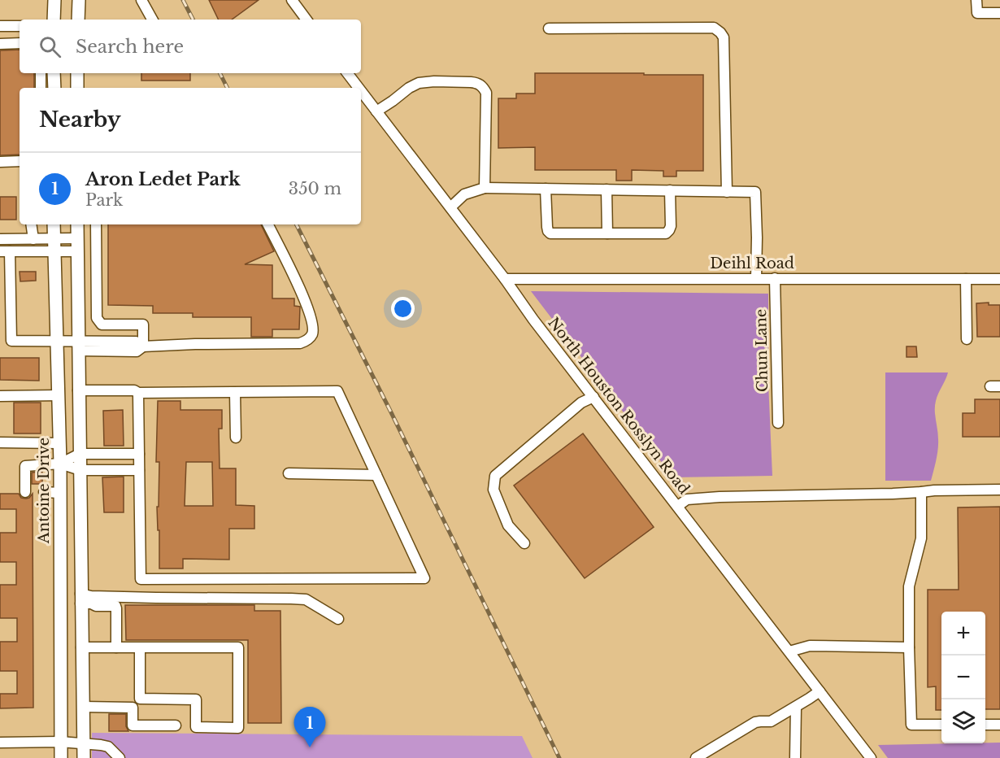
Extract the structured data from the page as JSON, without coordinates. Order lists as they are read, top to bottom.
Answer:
{
  "streets": {
    "main road": ["Antoine Drive"],
    "street": ["Deihl Road", "Chun Lane", "North Houston Rosslyn Road"]
  },
  "crossings": [
    ["Deihl Road", "Chun Lane"],
    ["Deihl Road", "North Houston Rosslyn Road"]
  ],
  "page": {
    "search": "Search here",
    "heading": "Nearby",
    "list": [
      {
        "mark": "1",
        "name": "Aron Ledet Park",
        "note": "Park",
        "value": "350 m"
      }
    ],
    "map_buttons": ["+", "−"],
    "pins": "1"
  }
}
